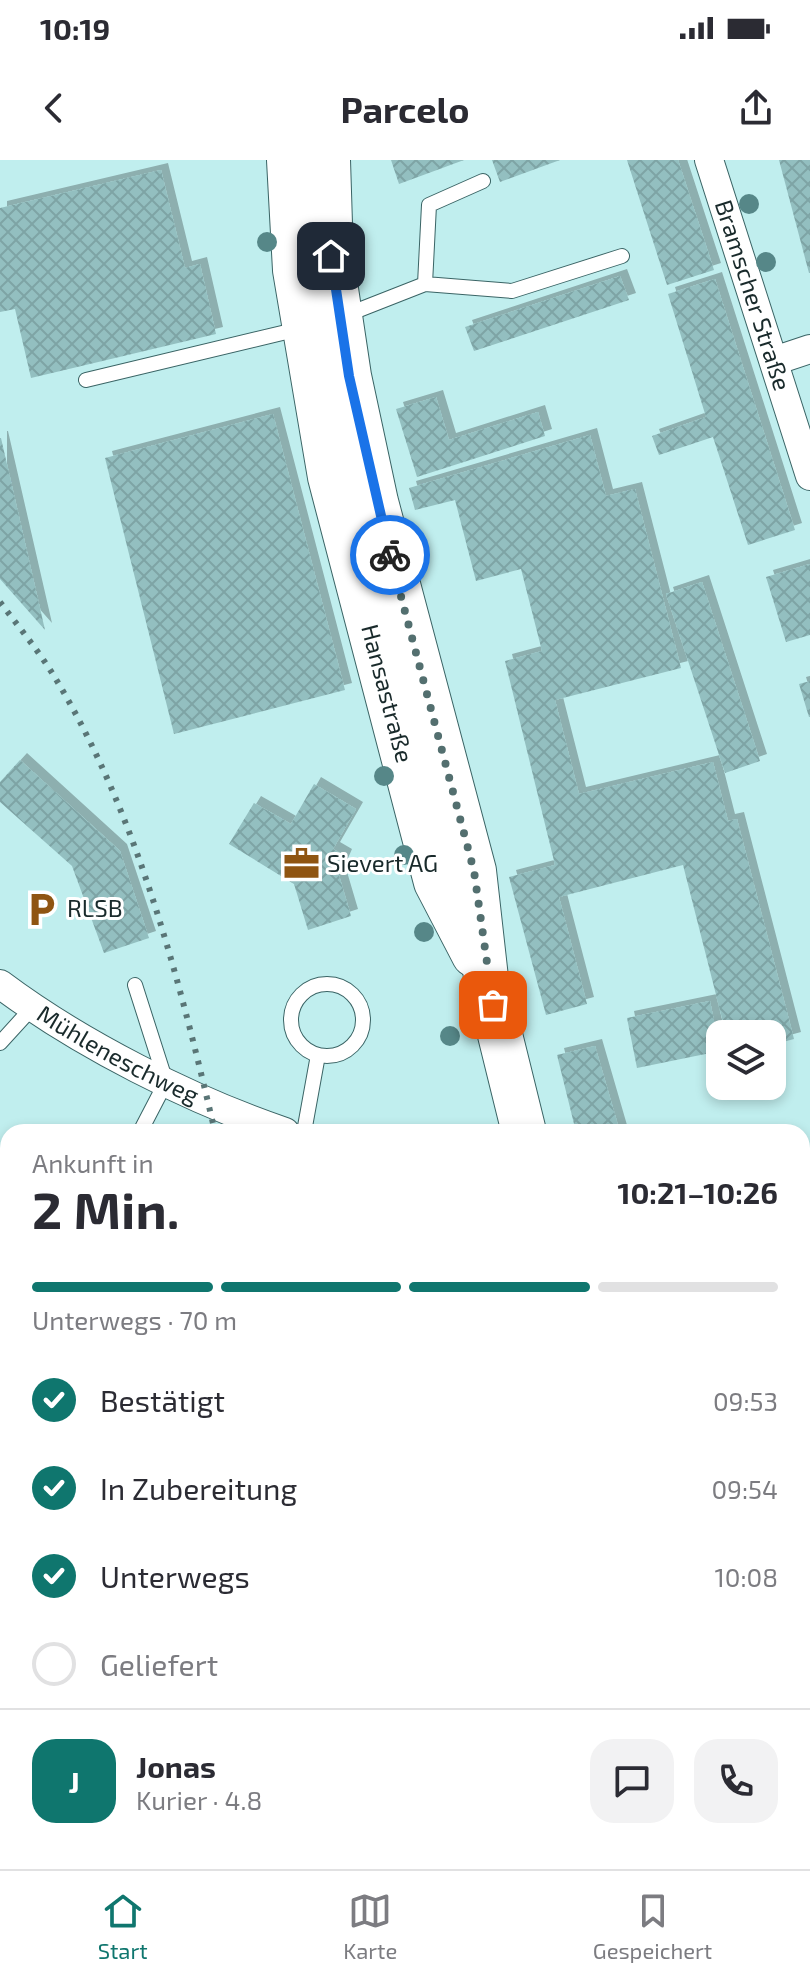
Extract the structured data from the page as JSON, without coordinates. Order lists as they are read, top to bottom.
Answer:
{
  "streets": {
    "main road": ["Hansastraße"],
    "street": ["Bramscher Straße", "Mühleneschweg"]
  },
  "places": {
    "office": ["Sievert AG"],
    "parking": ["RLSB"]
  },
  "page": {
    "status": "10:19",
    "header": "Parcelo",
    "heading": ["2 Min.", "Ankunft in", "10:21–10:26"],
    "panel": ["Jonas", "Kurier · 4.8"],
    "bar": "Unterwegs · 70 m",
    "list": [
      ["Bestätigt", "09:53"],
      ["In Zubereitung", "09:54"],
      ["Unterwegs", "10:08"],
      "Geliefert"
    ],
    "round": "J",
    "tabs": ["Start", "Karte", "Gespeichert"]
  }
}
